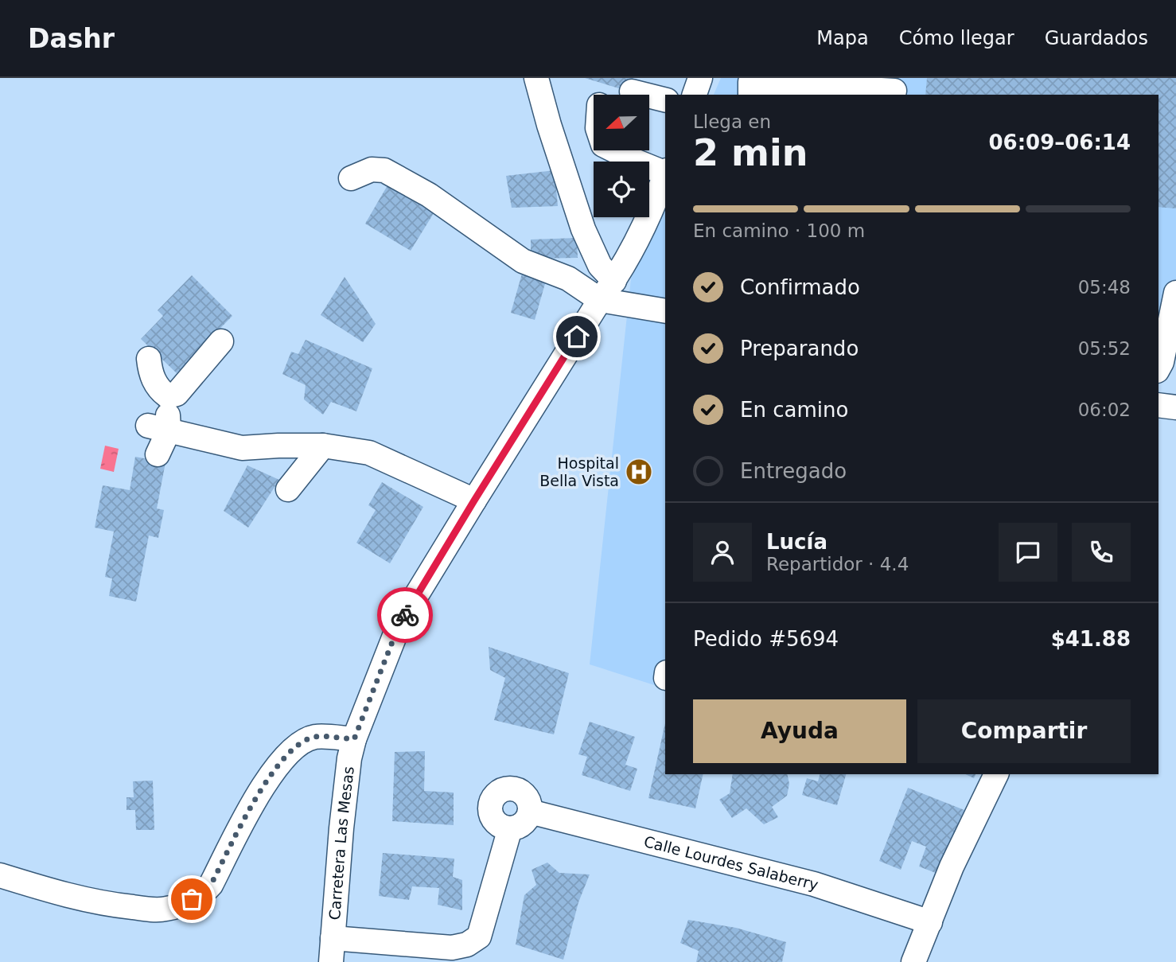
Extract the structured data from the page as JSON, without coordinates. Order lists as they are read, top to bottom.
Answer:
{
  "streets": {
    "street": ["Carretera Las Mesas", "Calle Lourdes Salaberry"]
  },
  "places": {
    "hospital": ["Hospital Bella Vista"]
  },
  "north": "left",
  "page": {
    "header": "Dashr",
    "nav": ["Mapa", "Cómo llegar", "Guardados"],
    "heading": ["2 min", "Llega en", "06:09–06:14"],
    "panel": [
      "Lucía",
      "Repartidor · 4.4",
      "Pedido #5694",
      "$41.88"
    ],
    "bar": "En camino · 100 m",
    "list": [
      ["Confirmado", "05:48"],
      ["Preparando", "05:52"],
      ["En camino", "06:02"],
      "Entregado"
    ],
    "buttons": ["Ayuda", "Compartir"]
  }
}
